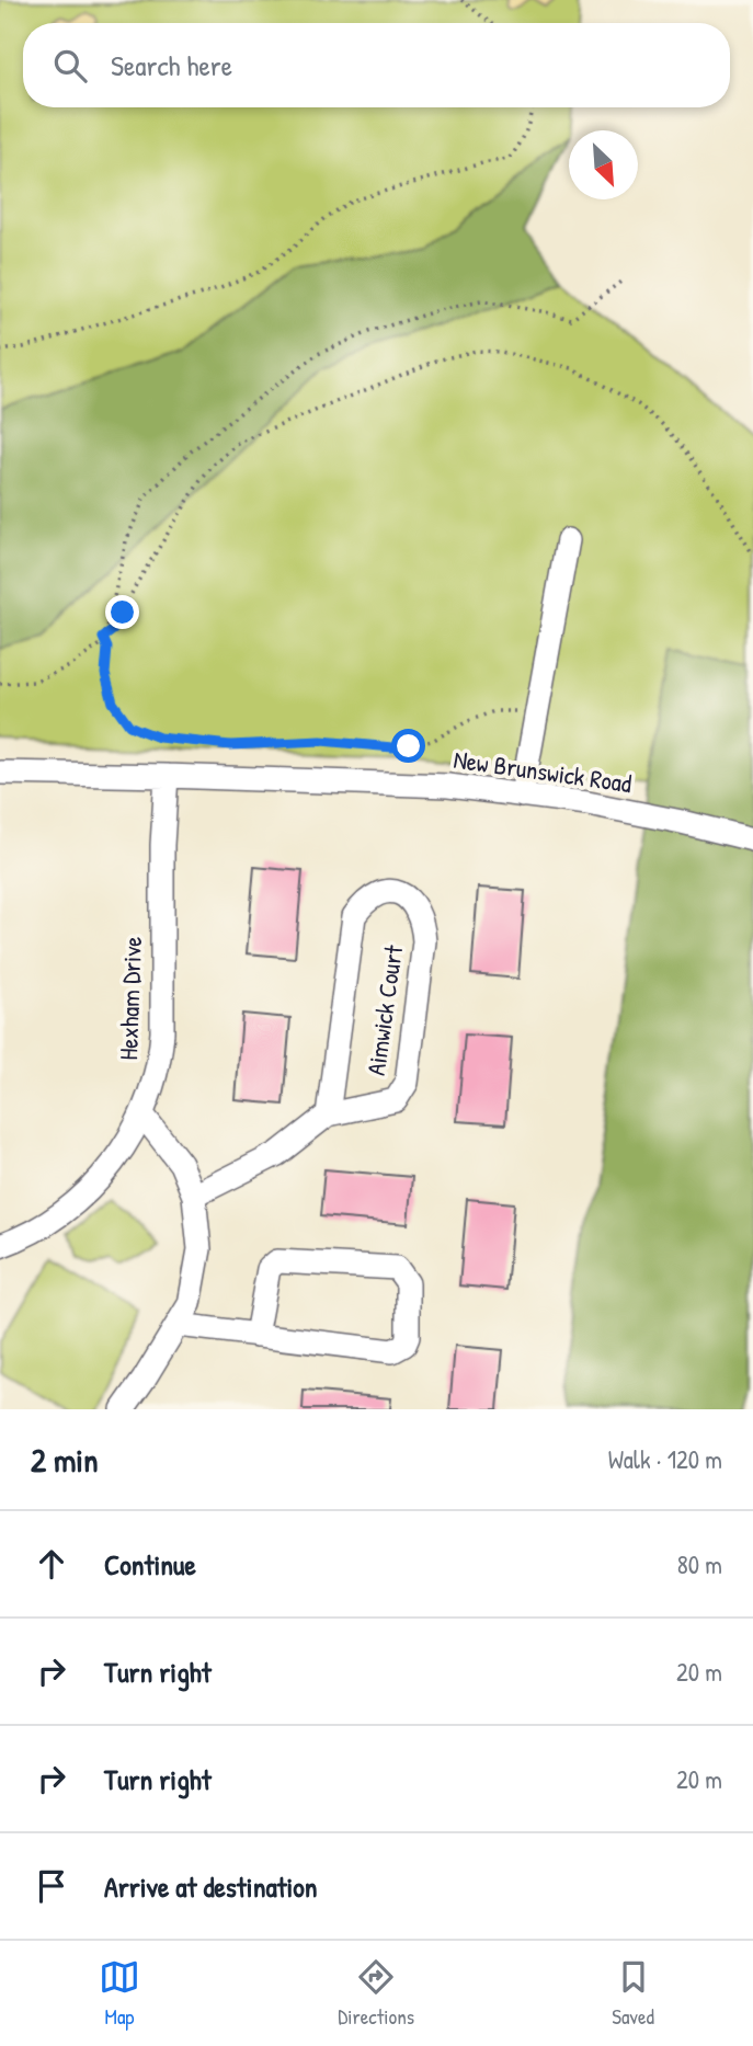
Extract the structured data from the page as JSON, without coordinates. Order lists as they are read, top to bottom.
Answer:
{
  "streets": {
    "street": ["New Brunswick Road", "Hexham Drive", "Aimwick Court"]
  },
  "crossings": [
    ["New Brunswick Road", "Hexham Drive"]
  ],
  "north": "bottom right",
  "page": {
    "search": "Search here",
    "heading": ["2 min", "Walk · 120 m"],
    "list": [
      ["Continue", "80 m"],
      ["Turn right", "20 m"],
      ["Turn right", "20 m"],
      "Arrive at destination"
    ],
    "nav": ["Map", "Directions", "Saved"]
  }
}
